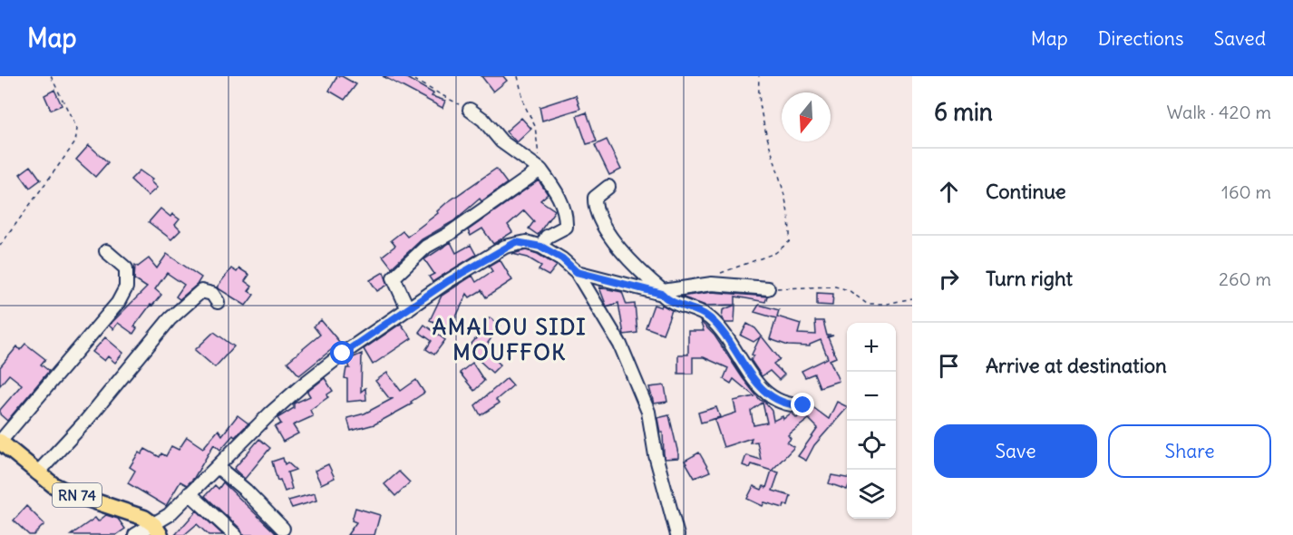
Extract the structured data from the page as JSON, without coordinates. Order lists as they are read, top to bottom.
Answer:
{
  "streets": {
    "main road": ["RN 74"]
  },
  "districts": ["AMALOU SIDI MOUFFOK"],
  "north": "bottom",
  "page": {
    "header": "Map",
    "nav": ["Map", "Directions", "Saved"],
    "heading": ["6 min", "Walk · 420 m"],
    "list": [
      ["Continue", "160 m"],
      ["Turn right", "260 m"],
      "Arrive at destination"
    ],
    "map_buttons": ["+", "−"],
    "buttons": ["Save", "Share"]
  }
}
